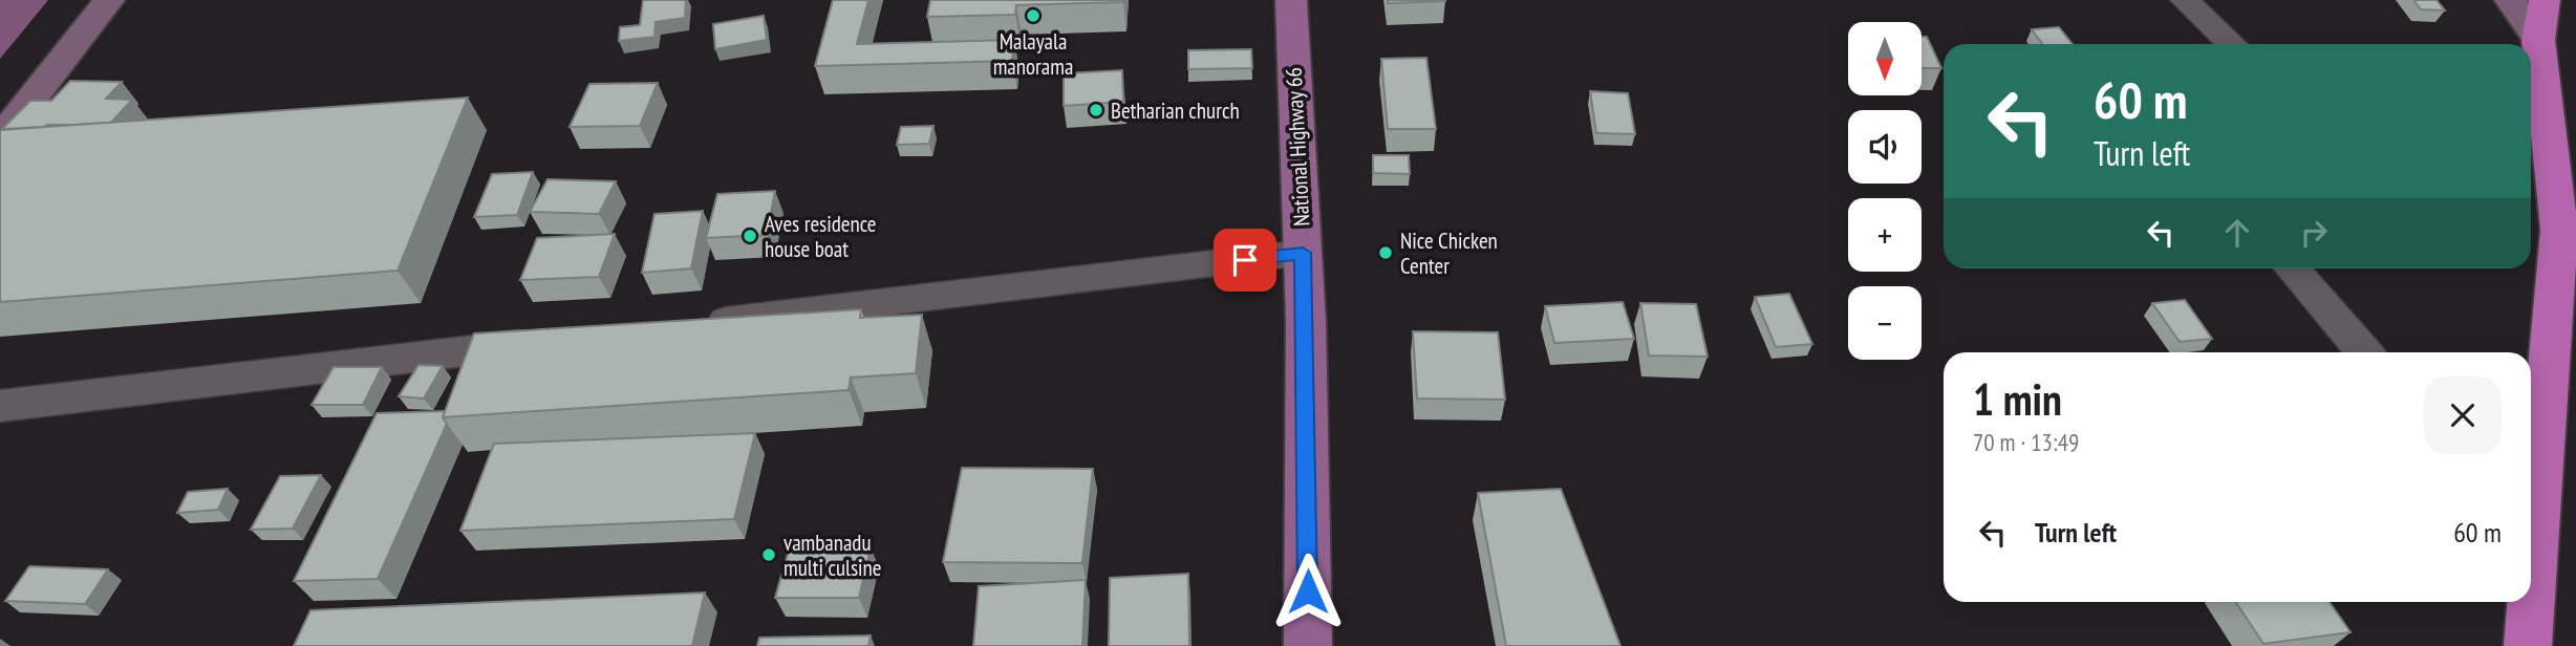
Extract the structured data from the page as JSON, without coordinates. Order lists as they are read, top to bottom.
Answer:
{
  "streets": {
    "main road": ["National Highway 66"]
  },
  "places": [
    "Malayala manorama",
    "Betharian church",
    "Aves residence house boat",
    "Nice Chicken Center",
    "vambanadu multi culsine"
  ],
  "north": "bottom",
  "page": {
    "map_buttons": ["+", "−"],
    "turn": ["60 m", "Turn left"],
    "heading": ["1 min", "70 m · 13:49"],
    "list": [
      {
        "name": "Turn left",
        "value": "60 m"
      }
    ]
  }
}
